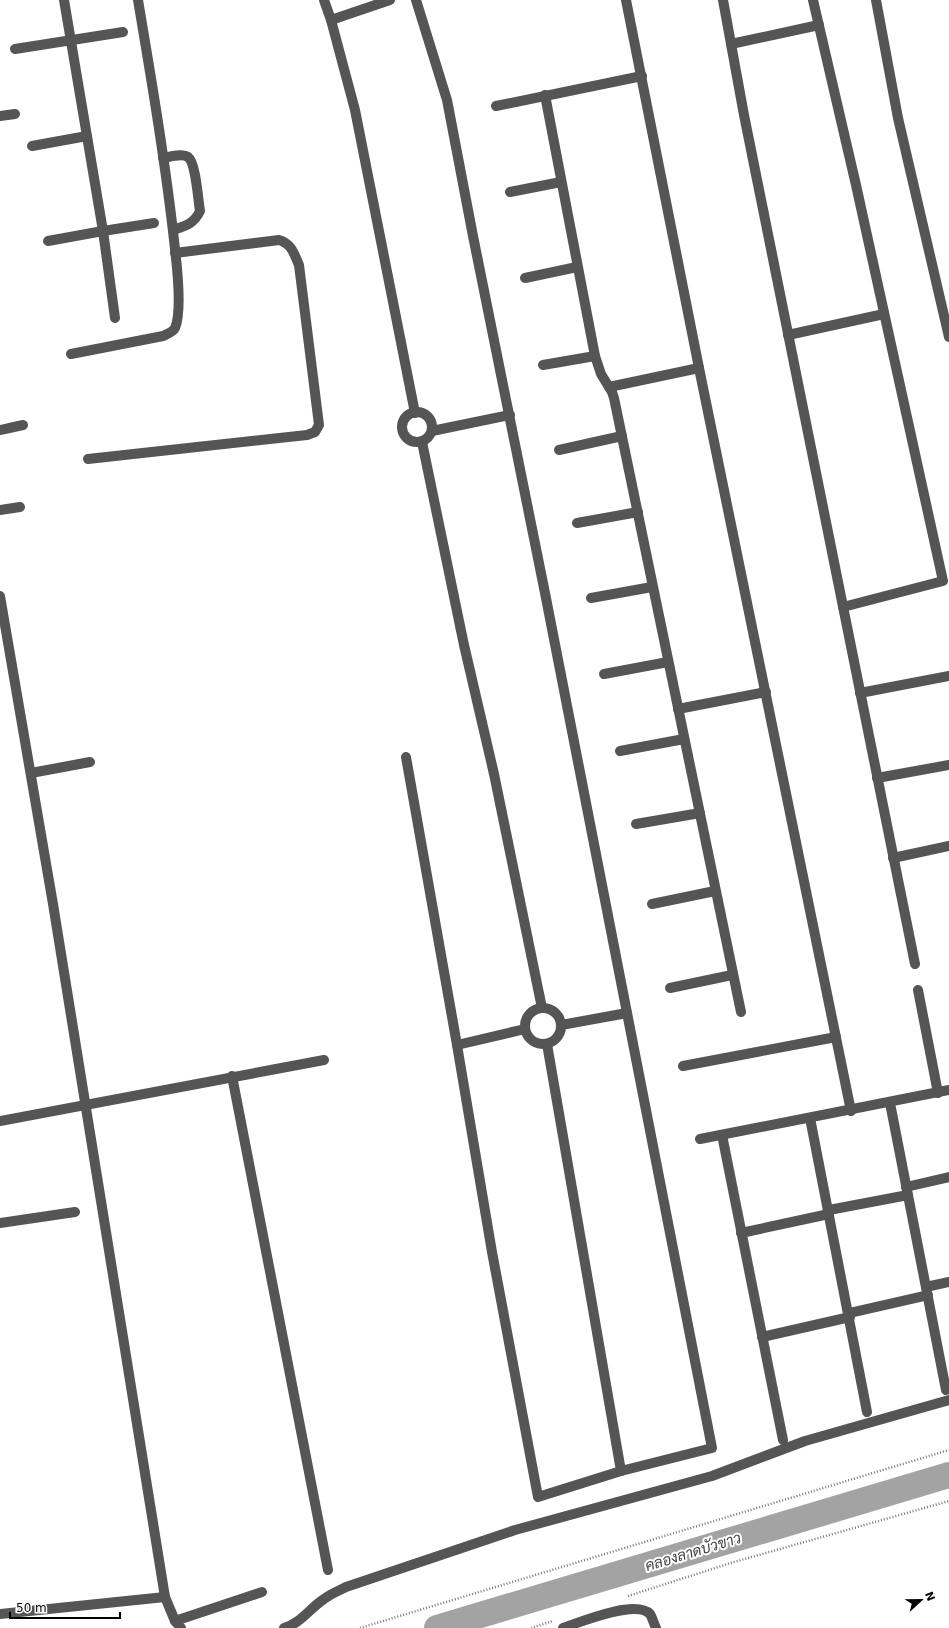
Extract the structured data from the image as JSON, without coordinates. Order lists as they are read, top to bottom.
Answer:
{
  "water": ["คลองลาดบัวขาว"],
  "scale_bar": "50 m",
  "north": "right"
}
